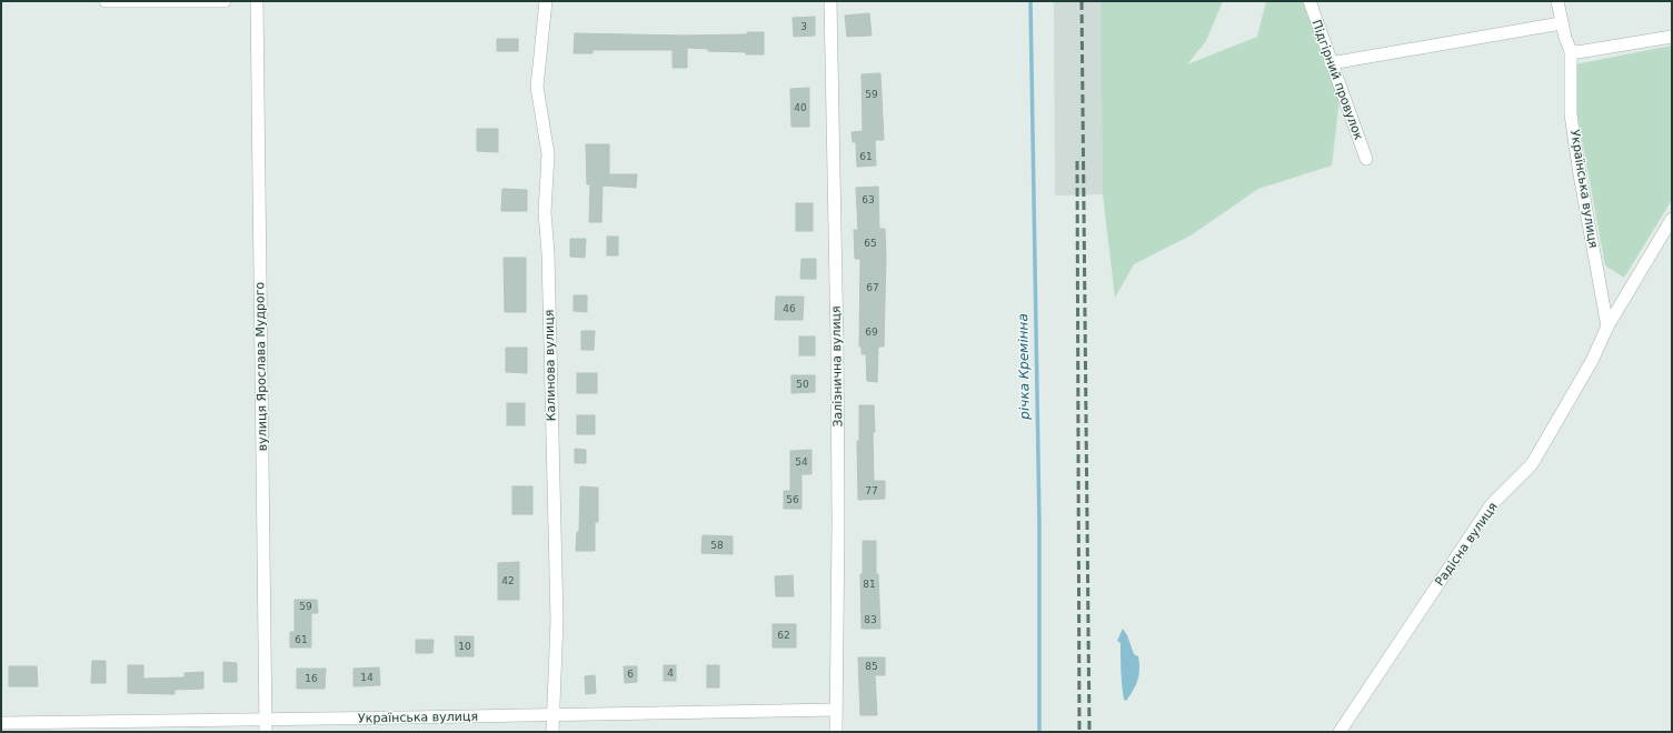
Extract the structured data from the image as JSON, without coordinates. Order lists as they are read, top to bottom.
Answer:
{
  "streets": {
    "street": [
      "Підгірний провулок",
      "Українська вулиця",
      "Калинова вулиця",
      "вулиця Ярослава Мудрого",
      "Залізнична вулиця",
      "Радісна вулиця"
    ]
  },
  "crossings": [
    ["Українська вулиця", "Калинова вулиця"],
    ["Українська вулиця", "вулиця Ярослава Мудрого"],
    ["Українська вулиця", "Залізнична вулиця"],
    ["Українська вулиця", "Радісна вулиця"]
  ],
  "water": ["річка Кремінна"],
  "house_numbers": [
    "3",
    "59",
    "40",
    "61",
    "63",
    "65",
    "67",
    "46",
    "69",
    "50",
    "54",
    "77",
    "56",
    "58",
    "42",
    "81",
    "59",
    "83",
    "62",
    "61",
    "10",
    "85",
    "4",
    "6",
    "14",
    "16"
  ]
}
